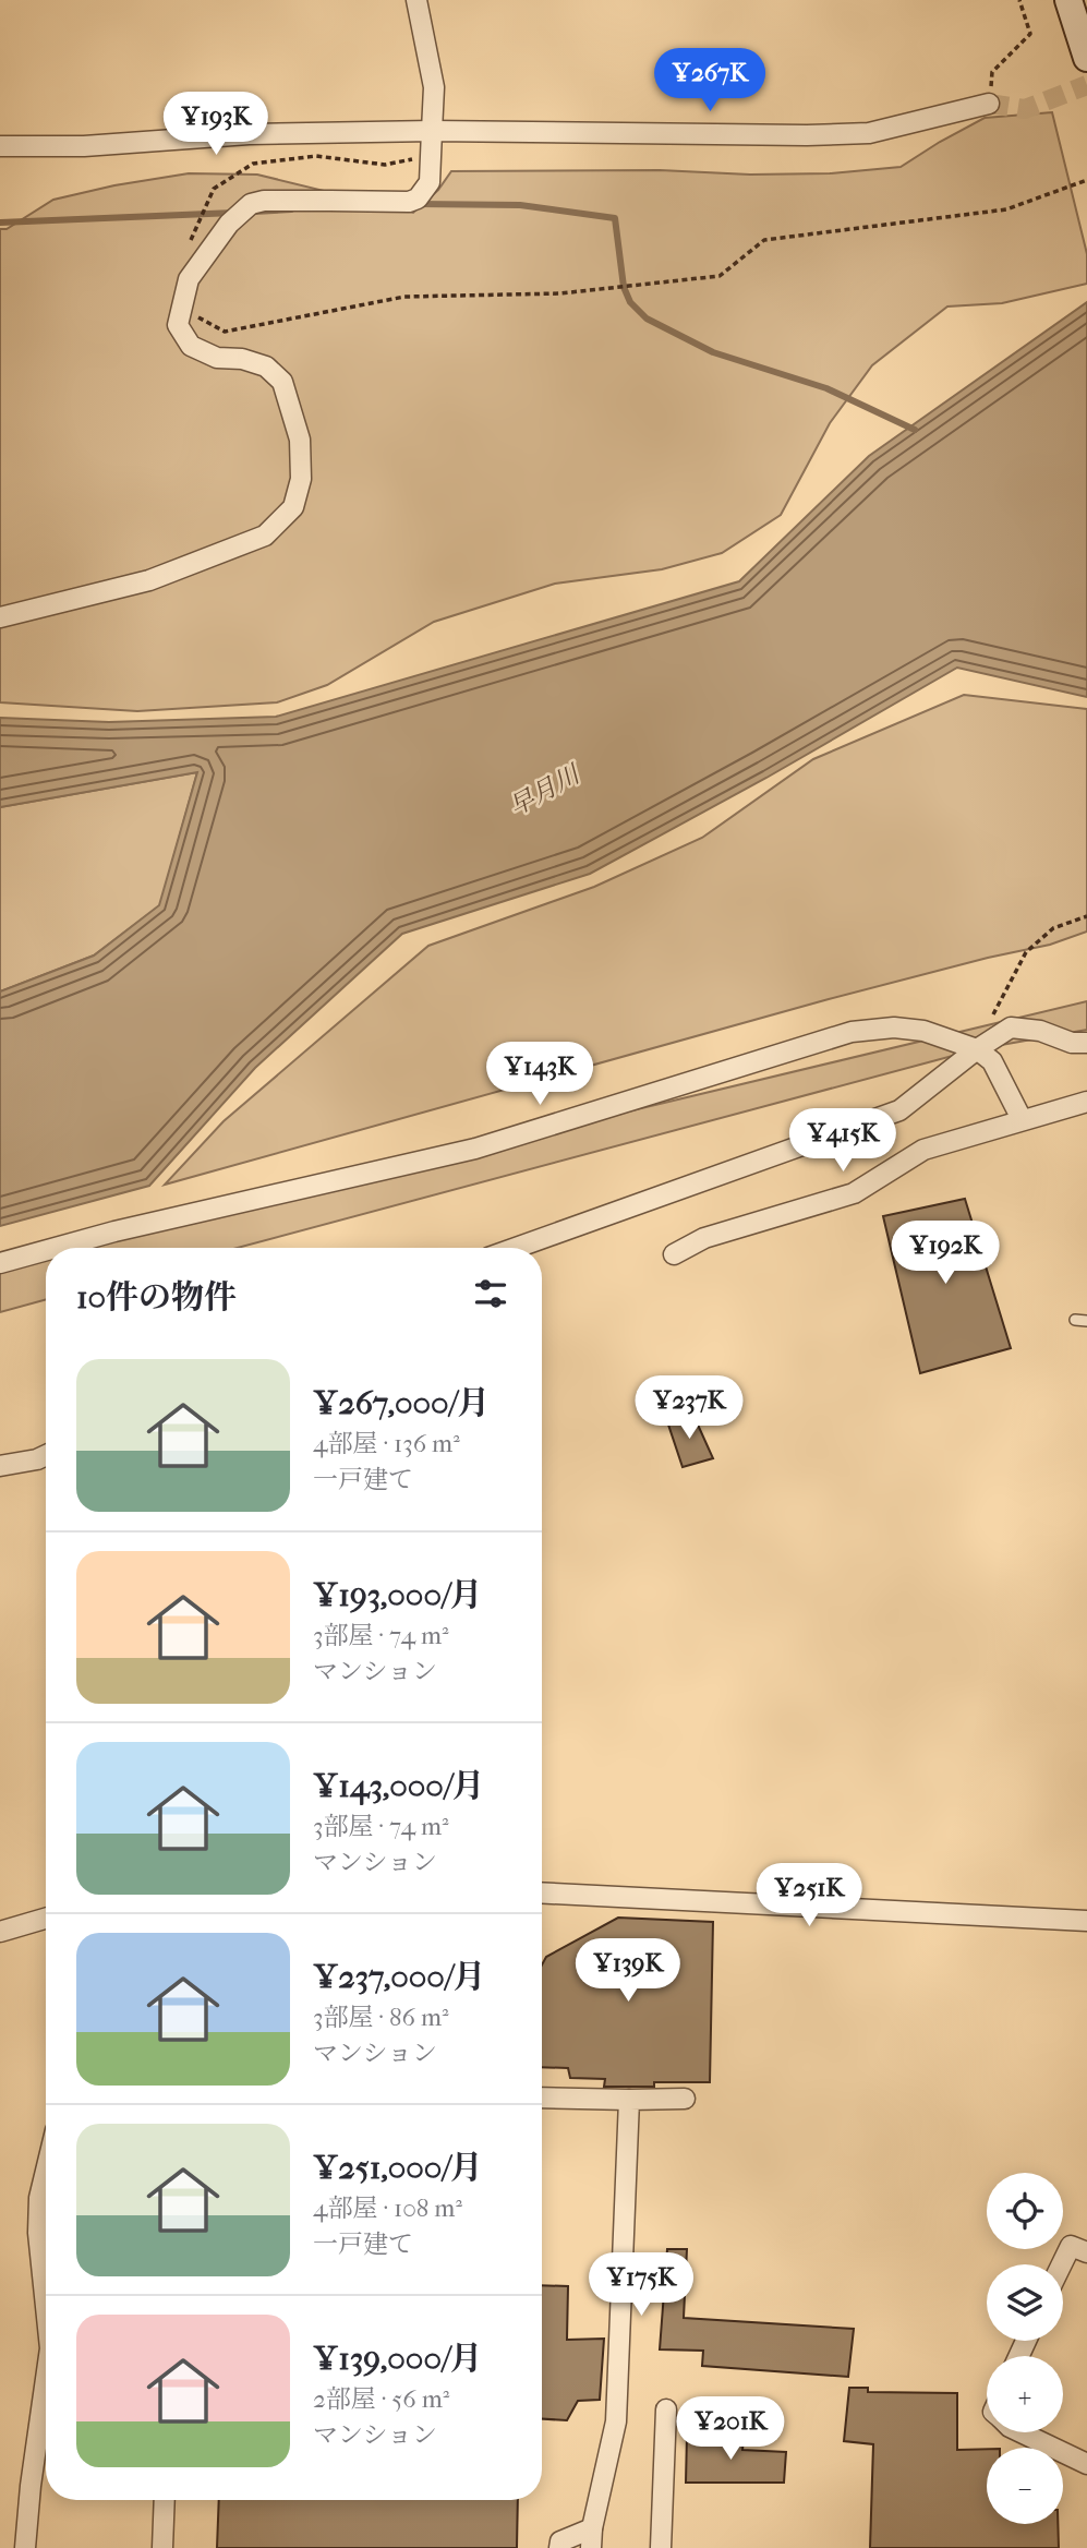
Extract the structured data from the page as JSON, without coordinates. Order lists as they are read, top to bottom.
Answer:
{
  "water": ["早月川"],
  "page": {
    "price": [
      "¥267K",
      "¥193K",
      "¥143K",
      "¥415K",
      "¥192K",
      "¥237K",
      "¥251K",
      "¥139K",
      "¥175K",
      "¥201K"
    ],
    "heading": "10件の物件",
    "list": [
      {
        "name": "¥267,000/月",
        "note": "4部屋 · 136 m² · 一戸建て"
      },
      {
        "name": "¥193,000/月",
        "note": "3部屋 · 74 m² · マンション"
      },
      {
        "name": "¥143,000/月",
        "note": "3部屋 · 74 m² · マンション"
      },
      {
        "name": "¥237,000/月",
        "note": "3部屋 · 86 m² · マンション"
      },
      {
        "name": "¥251,000/月",
        "note": "4部屋 · 108 m² · 一戸建て"
      },
      {
        "name": "¥139,000/月",
        "note": "2部屋 · 56 m² · マンション"
      }
    ],
    "map_buttons": ["+", "−"]
  }
}
